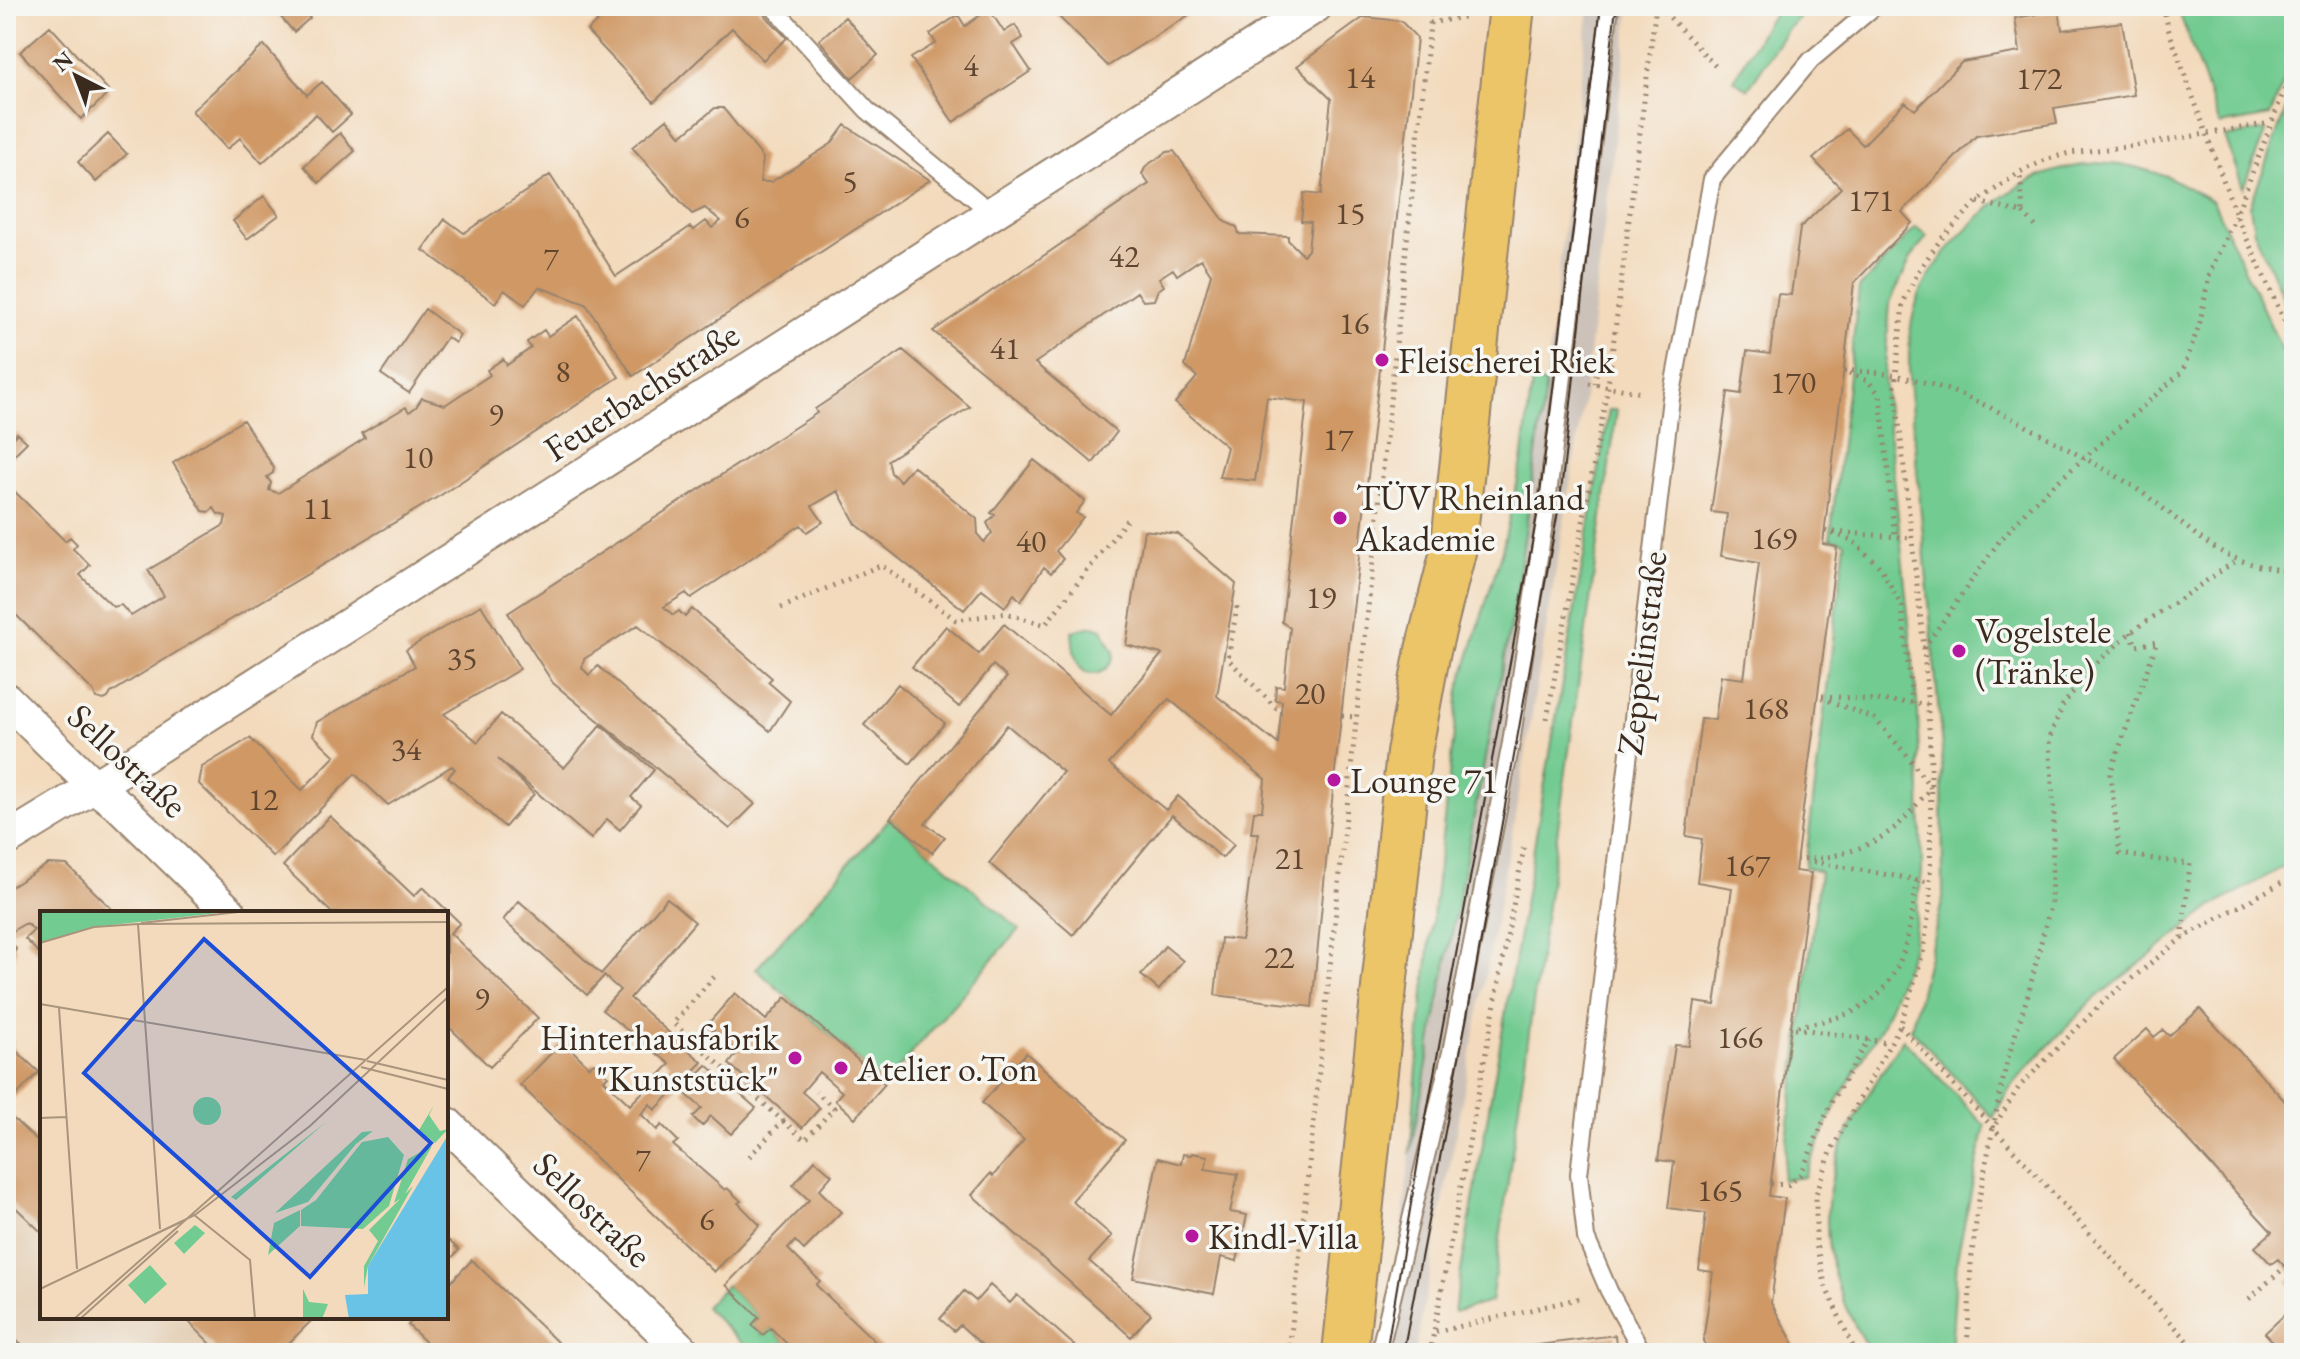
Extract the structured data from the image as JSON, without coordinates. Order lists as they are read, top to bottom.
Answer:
{
  "streets": {
    "street": ["Feuerbachstraße", "Sellostraße"],
    "lane": ["Zeppelinstraße"]
  },
  "crossings": [
    ["Feuerbachstraße", "Sellostraße"]
  ],
  "places": [
    "Fleischerei Riek",
    "TÜV Rheinland Akademie",
    "Vogelstele (Tränke)",
    "Lounge 71",
    "Hinterhausfabrik \"Kunststück\"",
    "Atelier o.Ton",
    "Kindl-Villa"
  ],
  "house_numbers": [
    "4",
    "14",
    "172",
    "5",
    "171",
    "15",
    "6",
    "42",
    "7",
    "16",
    "41",
    "8",
    "170",
    "9",
    "17",
    "10",
    "11",
    "169",
    "40",
    "19",
    "35",
    "20",
    "168",
    "34",
    "12",
    "21",
    "167",
    "22",
    "9",
    "166",
    "7",
    "165",
    "6"
  ],
  "north": "top left"
}
